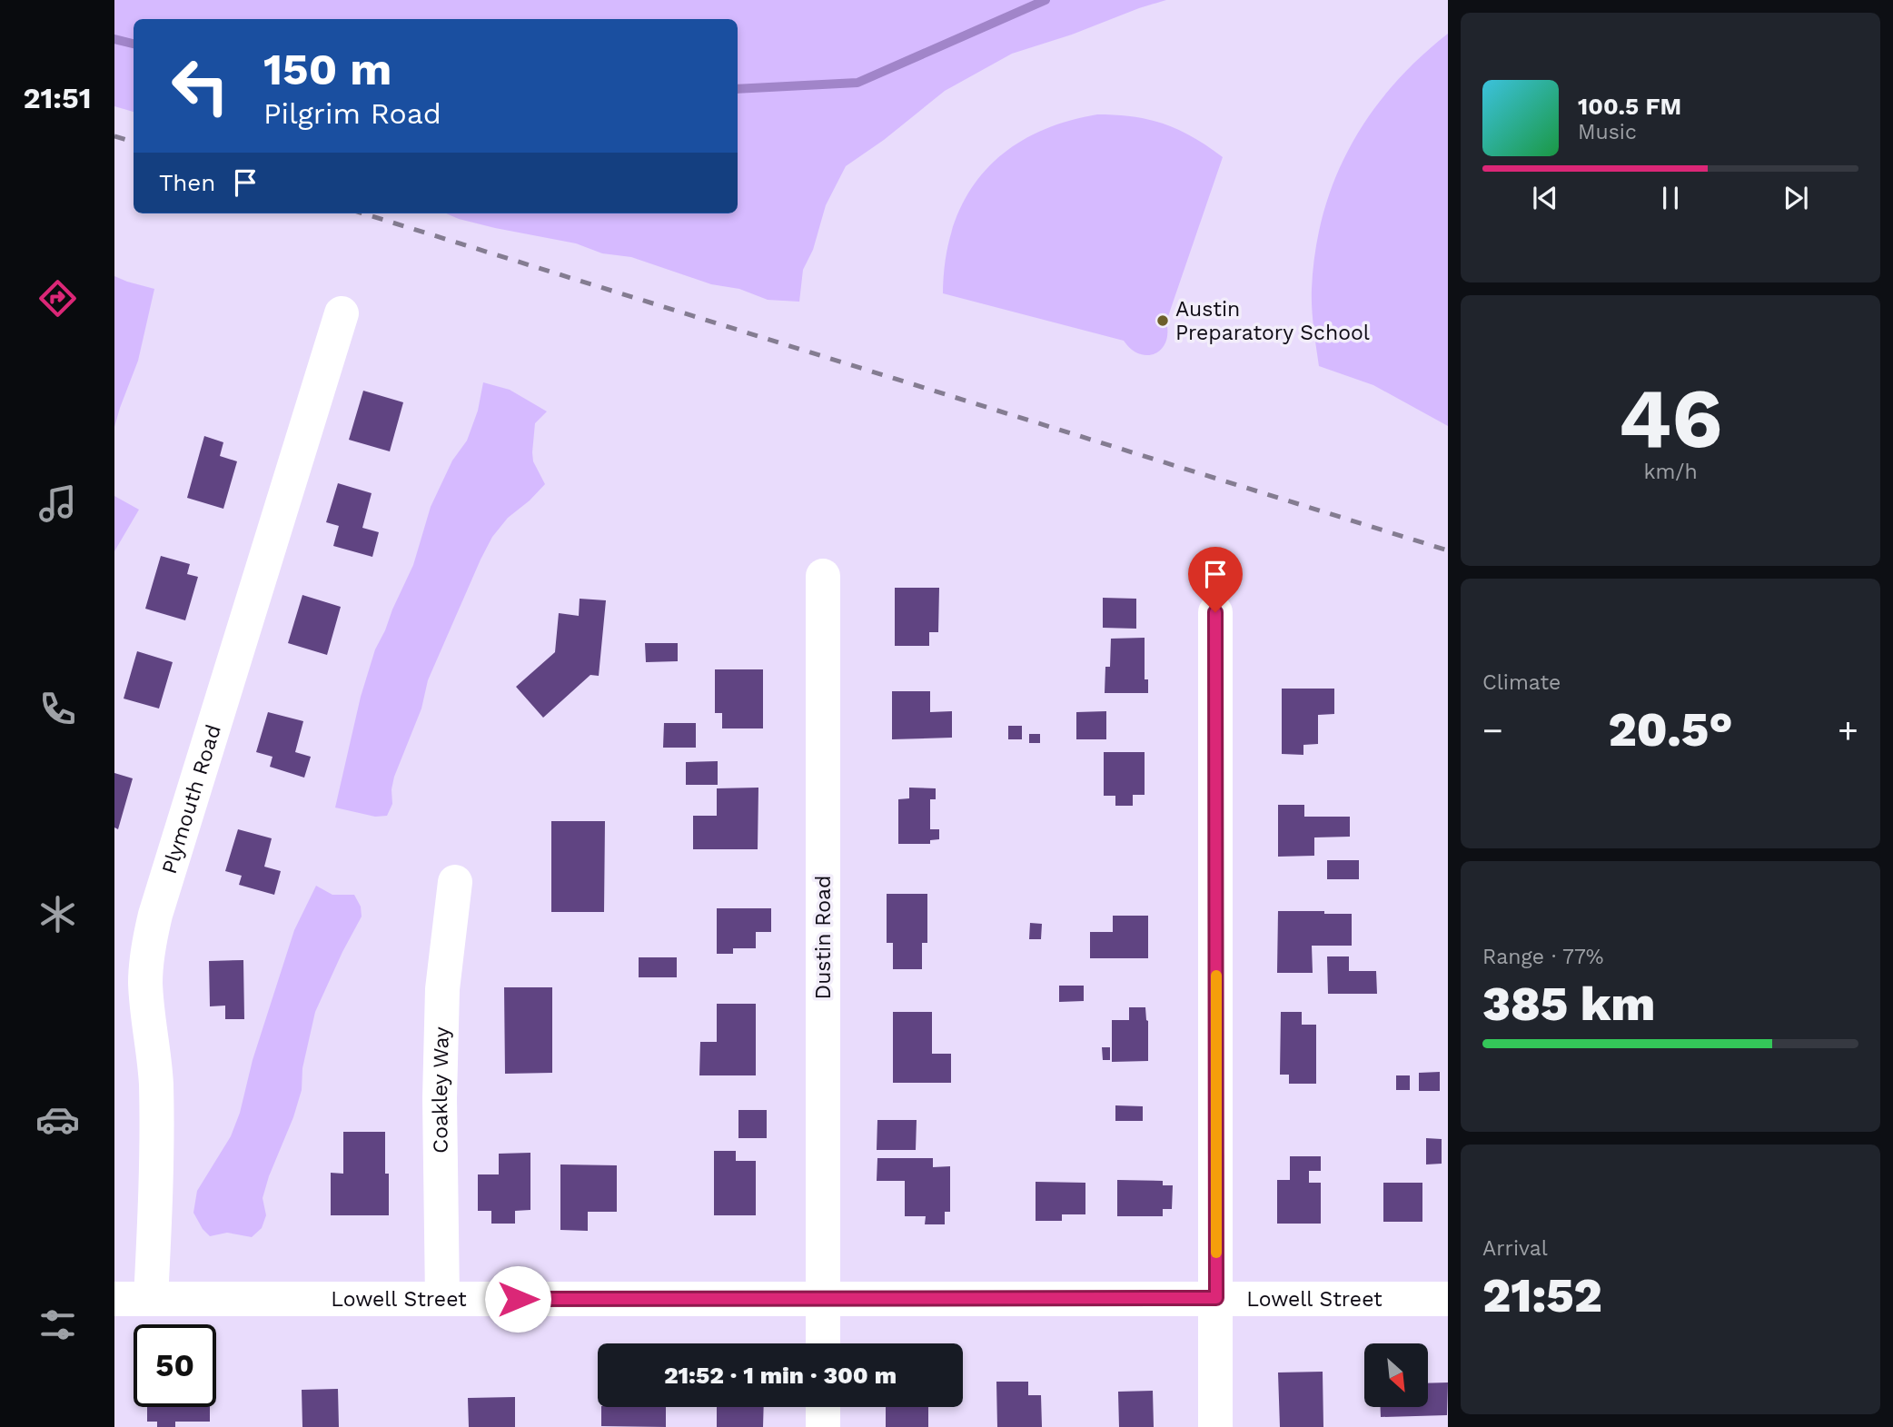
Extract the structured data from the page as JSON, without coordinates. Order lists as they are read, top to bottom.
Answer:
{
  "streets": {
    "street": [
      "Plymouth Road",
      "Dustin Road",
      "Coakley Way",
      "Lowell Street"
    ]
  },
  "crossings": [
    ["Plymouth Road", "Lowell Street"],
    ["Dustin Road", "Lowell Street"],
    ["Coakley Way", "Lowell Street"]
  ],
  "places": ["Austin Preparatory School"],
  "north": "bottom right",
  "page": {
    "tabs": "21:51",
    "turn": ["150 m", "Pilgrim Road"],
    "song": ["100.5 FM", "Music"],
    "then": "Then",
    "tile": [
      ["46", "km/h"],
      "Climate",
      ["Range · 77%", "385 km"],
      ["Arrival", "21:52"]
    ],
    "heat": ["−", "20.5°", "+"],
    "limit": "50",
    "trip": "21:52 · 1 min · 300 m"
  }
}
